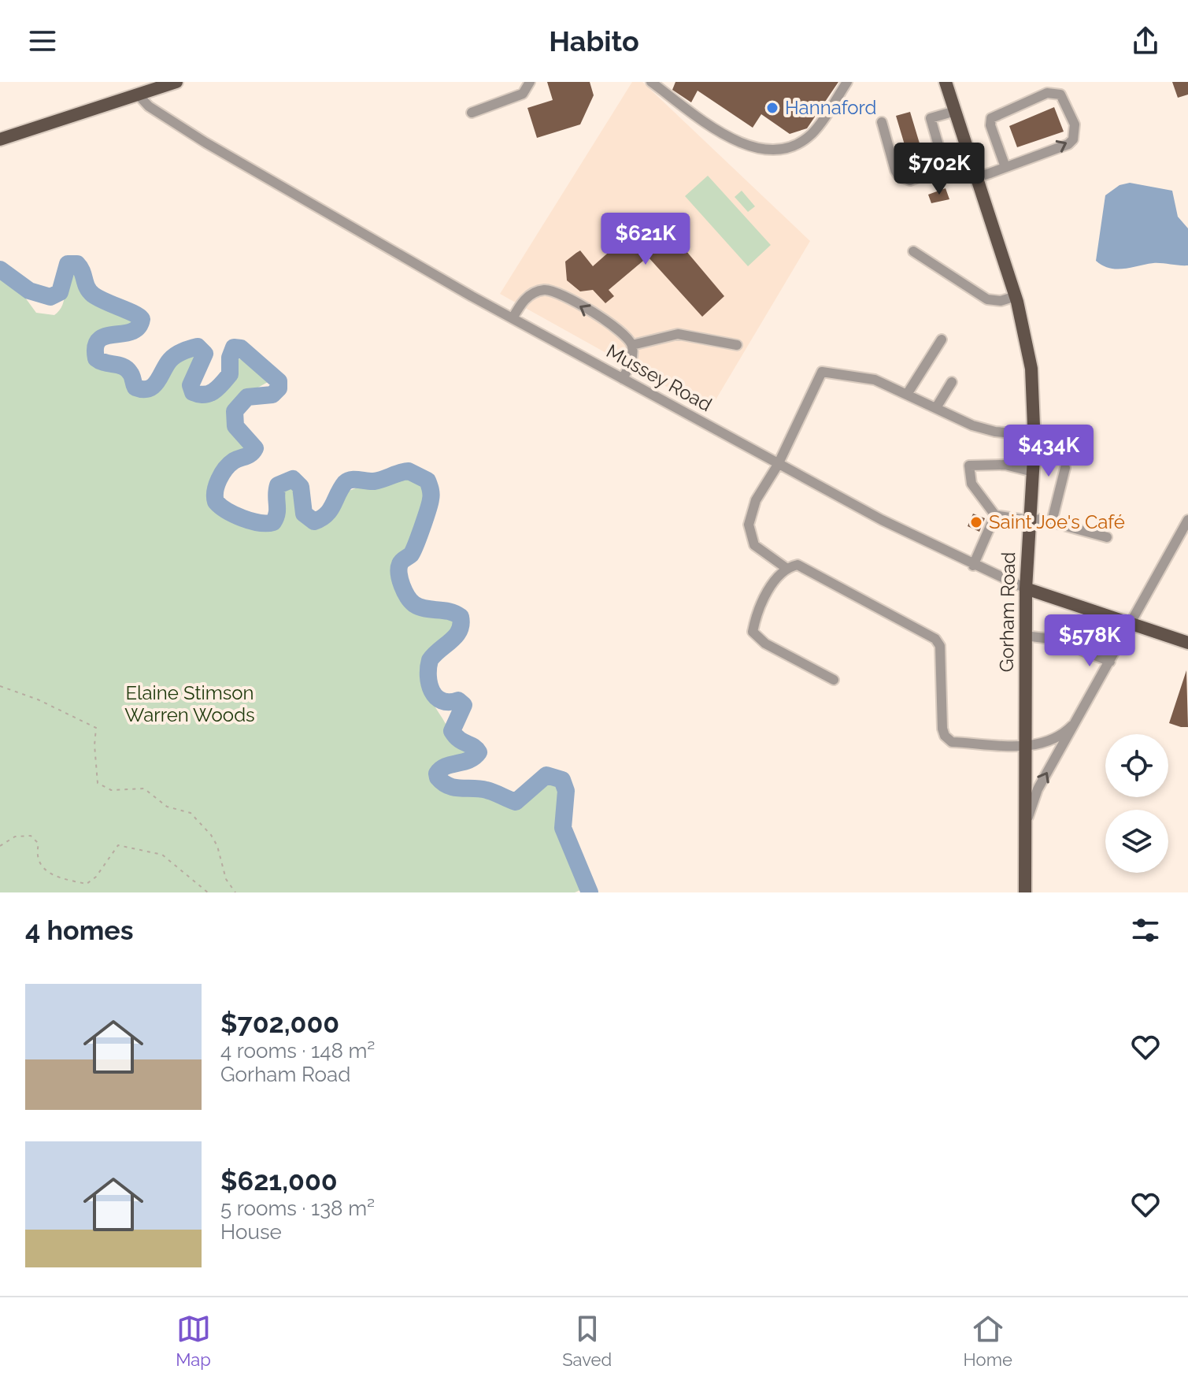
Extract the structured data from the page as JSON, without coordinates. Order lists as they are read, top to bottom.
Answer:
{
  "streets": {
    "main road": ["Mussey Road", "Gorham Road"]
  },
  "crossings": [
    ["Mussey Road", "Gorham Road"]
  ],
  "parks": ["Elaine Stimson Warren Woods"],
  "places": ["Hannaford", "Saint Joe's Café"],
  "page": {
    "header": "Habito",
    "price": [
      "$702K",
      "$621K",
      "$434K",
      "$578K"
    ],
    "heading": "4 homes",
    "list": [
      {
        "name": "$702,000",
        "note": "4 rooms · 148 m² · Gorham Road"
      },
      {
        "name": "$621,000",
        "note": "5 rooms · 138 m² · House"
      }
    ],
    "tabs": ["Map", "Saved", "Home"]
  }
}
